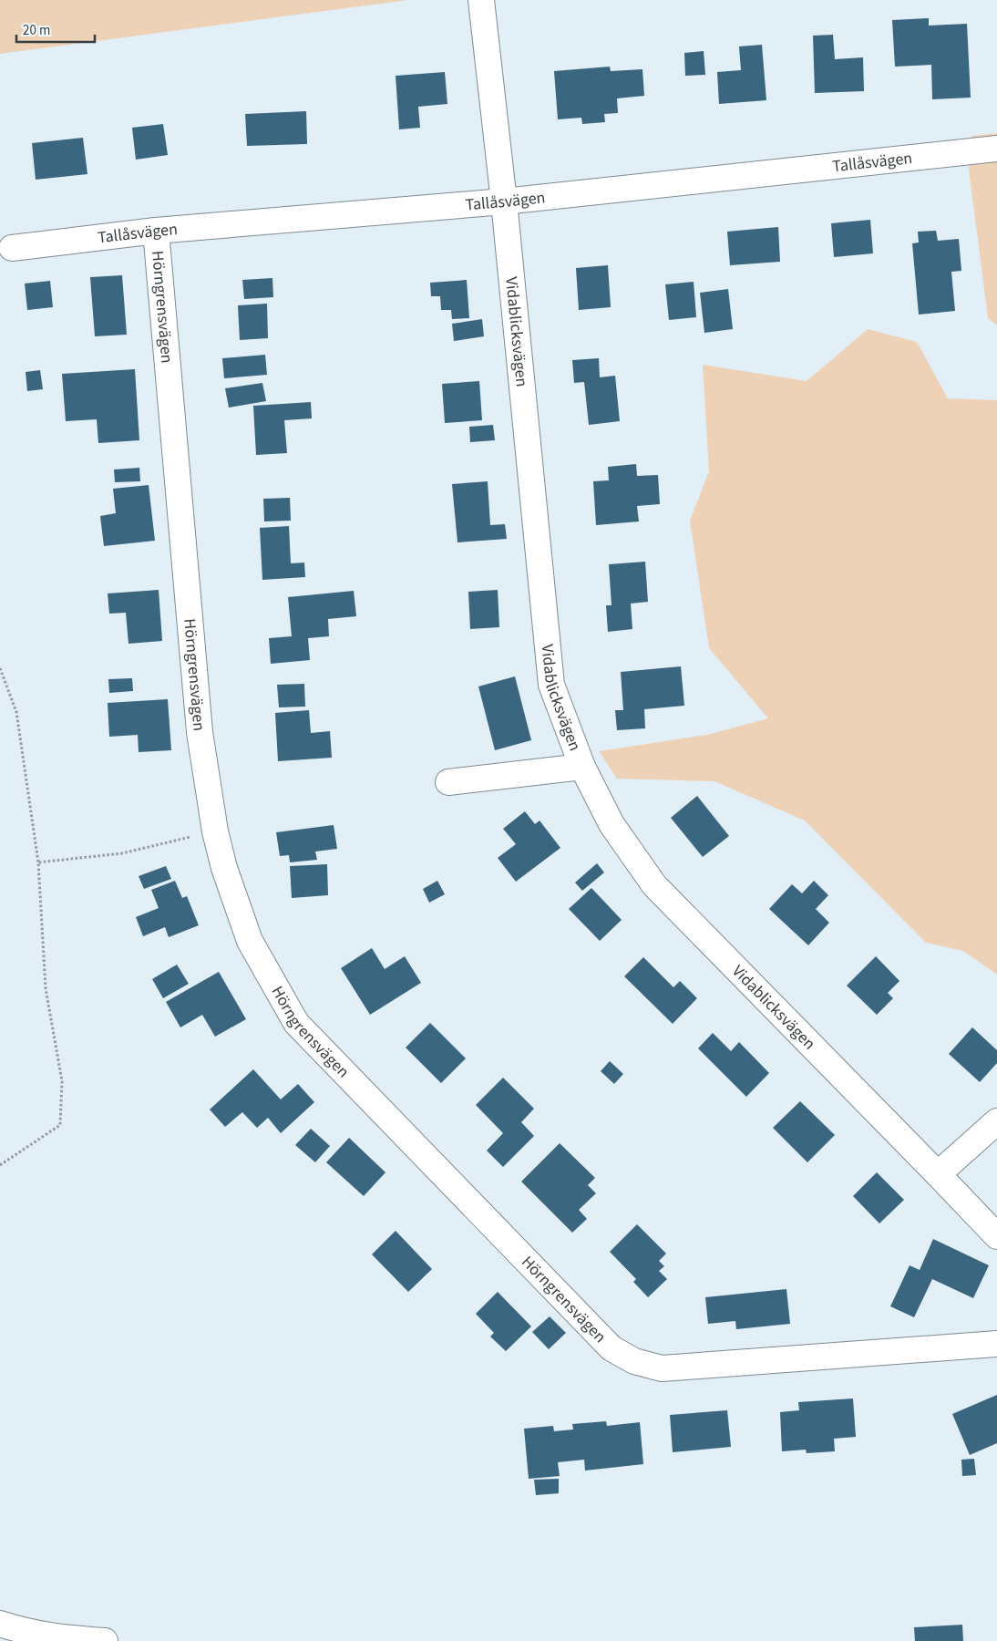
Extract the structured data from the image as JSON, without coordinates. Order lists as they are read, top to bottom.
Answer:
{
  "streets": {
    "street": ["Tallåsvägen", "Hörngrensvägen", "Vidablicksvägen"]
  },
  "crossings": [
    ["Tallåsvägen", "Hörngrensvägen"],
    ["Tallåsvägen", "Vidablicksvägen"]
  ],
  "scale_bar": "20 m"
}
